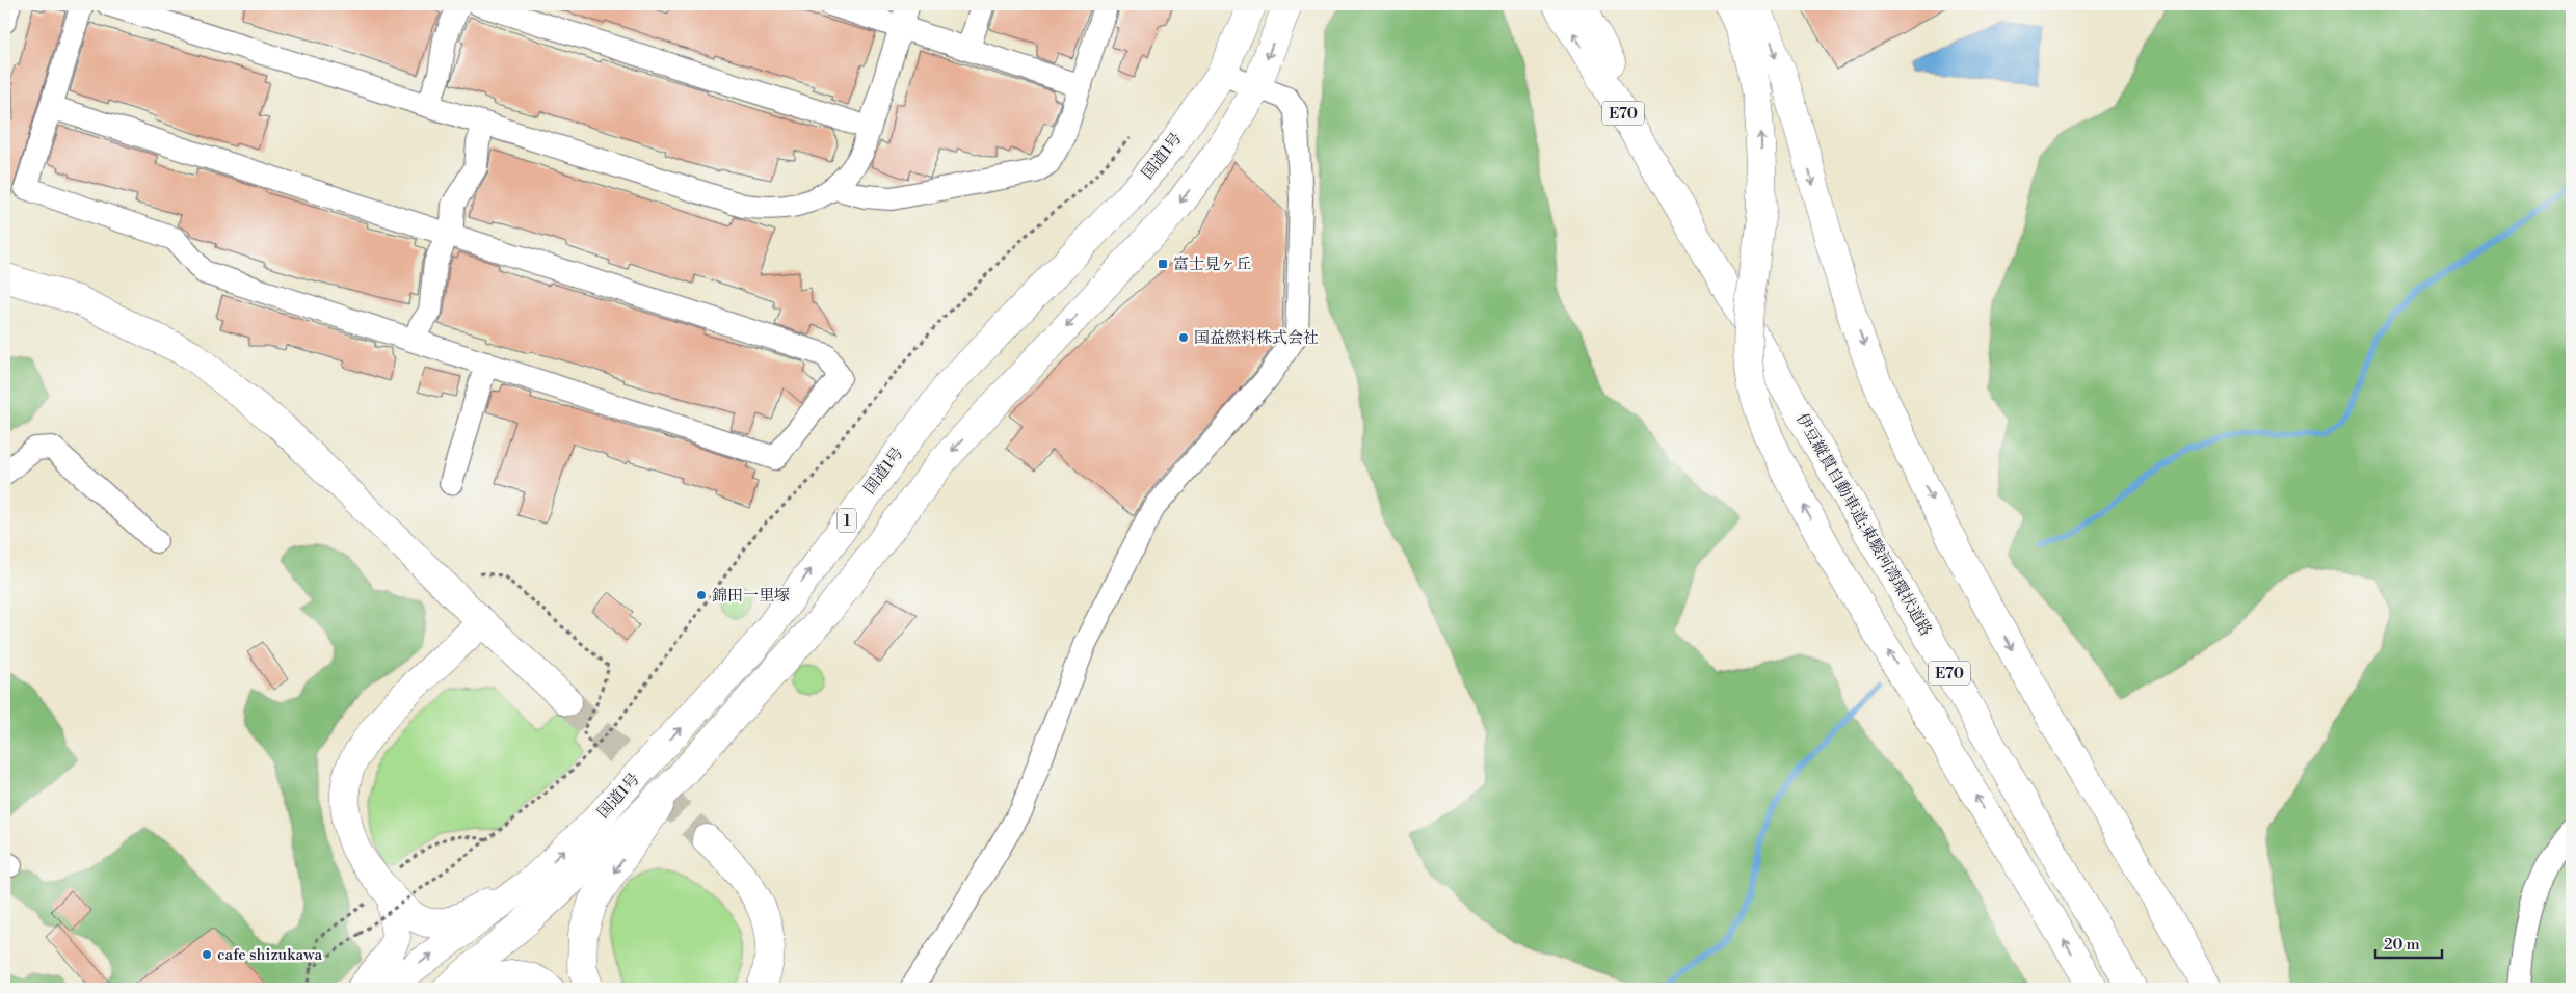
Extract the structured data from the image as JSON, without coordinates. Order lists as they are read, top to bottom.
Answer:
{
  "streets": {
    "main road": [
      "E70",
      "国道1号",
      "1",
      "伊豆縦貫自動車道;東駿河湾環状道路"
    ]
  },
  "places": {
    "transit": ["富士見ヶ丘"],
    "other": ["国益燃料株式会社", "錦田一里塚", "cafe shizukawa"]
  },
  "scale_bar": "20 m"
}
